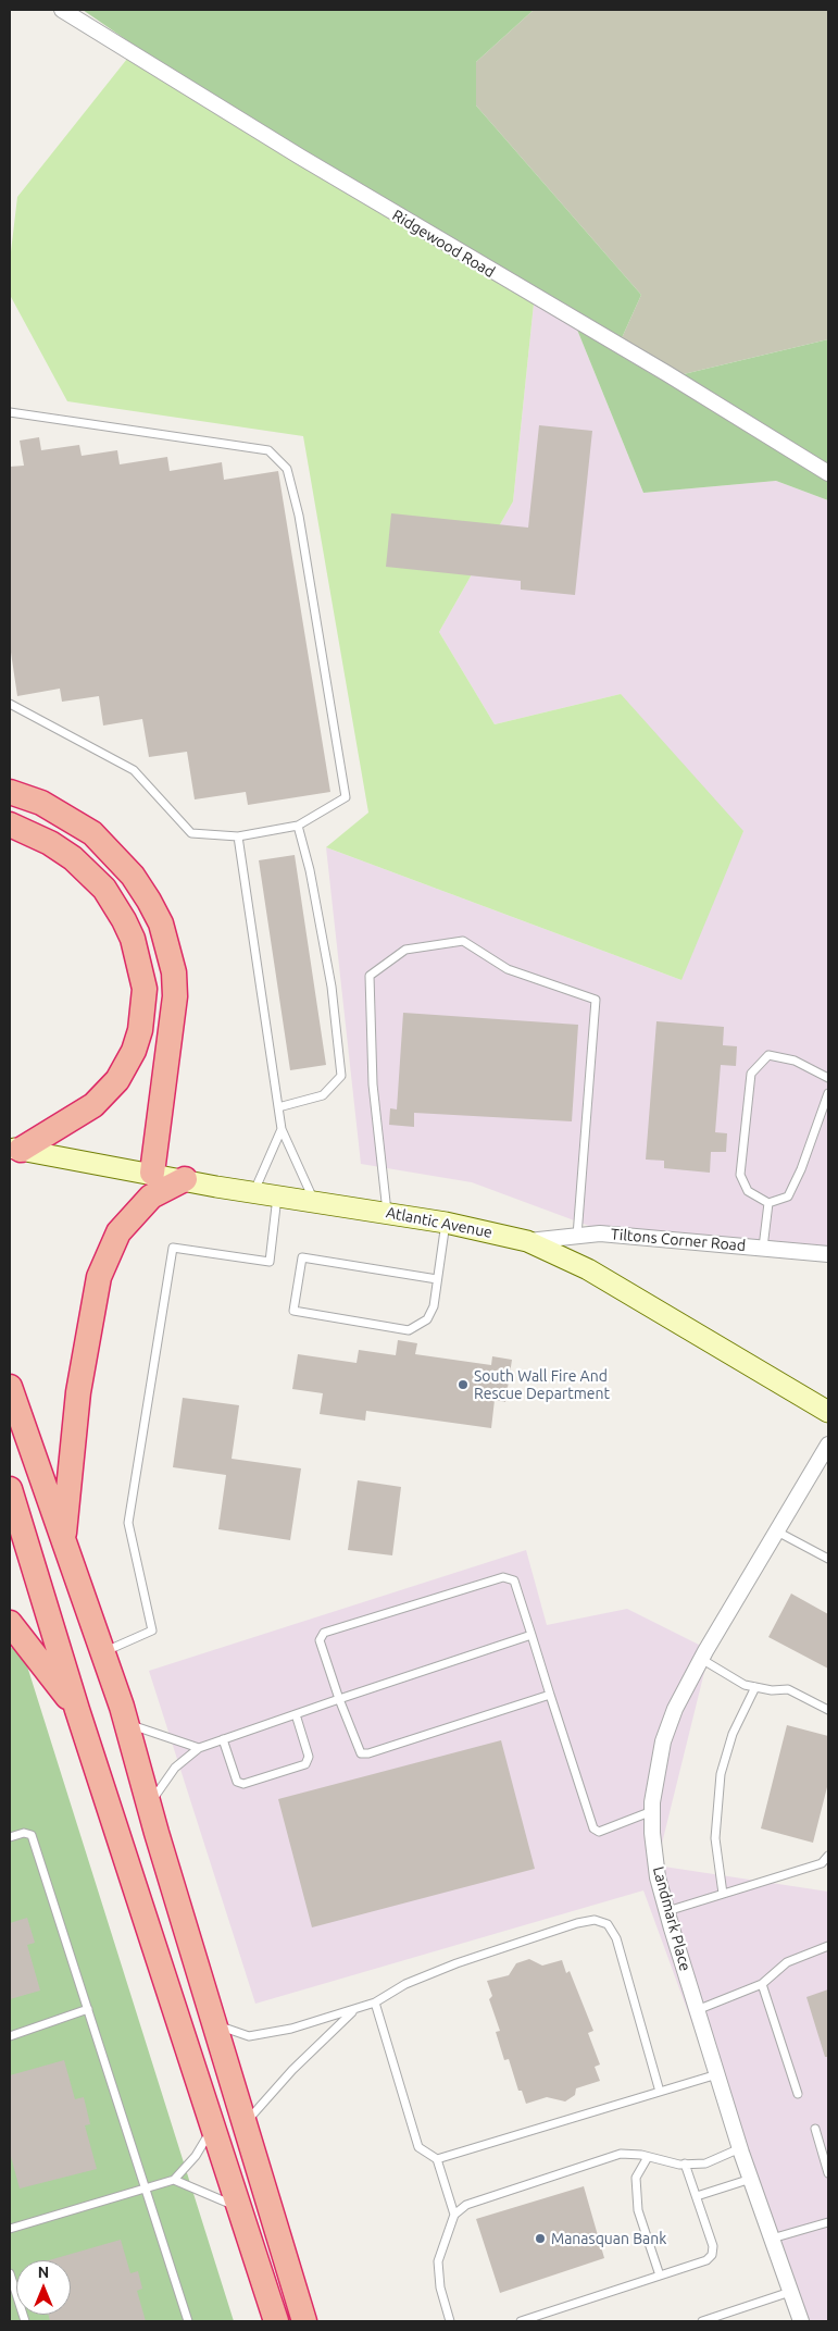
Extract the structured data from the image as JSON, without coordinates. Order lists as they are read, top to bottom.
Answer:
{
  "streets": {
    "main road": ["Atlantic Avenue"],
    "street": ["Ridgewood Road", "Tiltons Corner Road", "Landmark Place"]
  },
  "crossings": [
    ["Atlantic Avenue", "Tiltons Corner Road"]
  ],
  "places": ["South Wall Fire And Rescue Department", "Manasquan Bank"],
  "north": "top"
}
